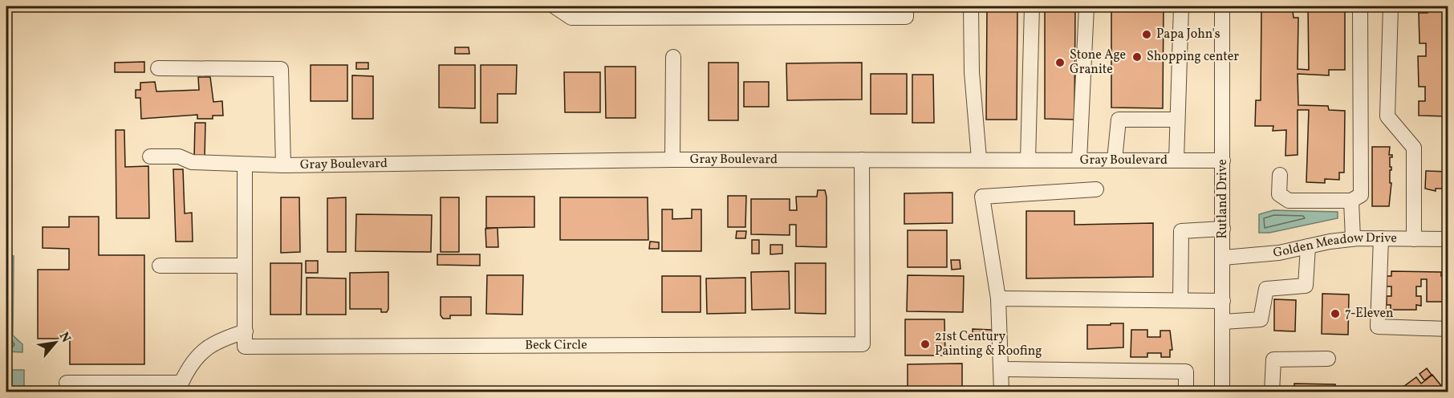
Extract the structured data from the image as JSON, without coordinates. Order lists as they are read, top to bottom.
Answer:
{
  "streets": {
    "street": [
      "Gray Boulevard",
      "Rutland Drive",
      "Golden Meadow Drive",
      "Beck Circle"
    ]
  },
  "crossings": [
    ["Gray Boulevard", "Rutland Drive"],
    ["Gray Boulevard", "Beck Circle"],
    ["Rutland Drive", "Golden Meadow Drive"]
  ],
  "places": [
    "Papa John's",
    "Shopping center",
    "Stone Age Granite",
    "7-Eleven",
    "21st Century Painting & Roofing"
  ],
  "north": "top right"
}
